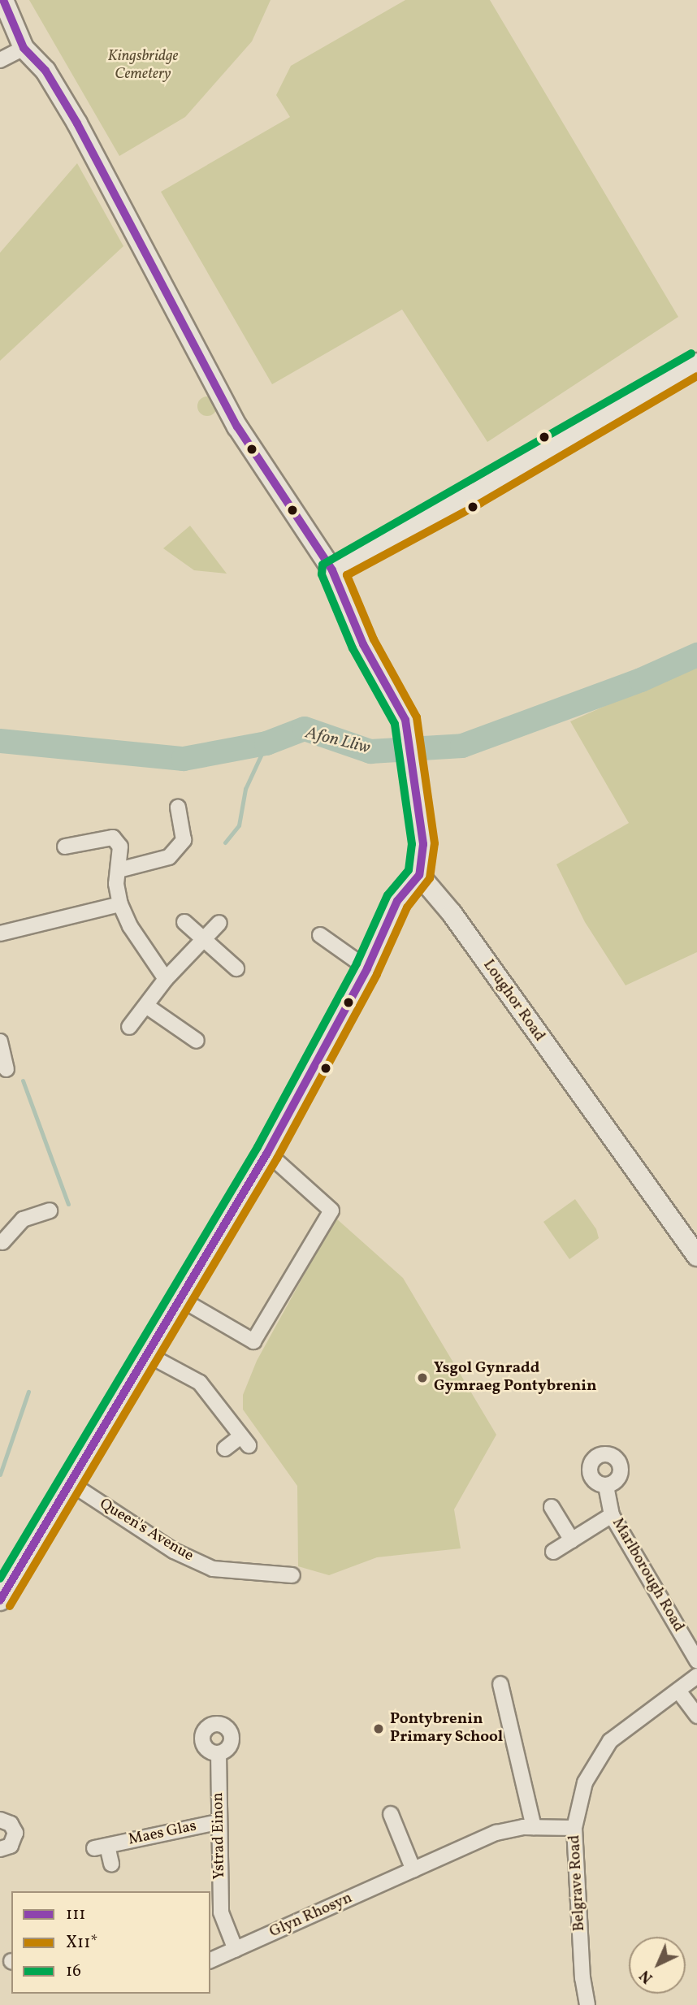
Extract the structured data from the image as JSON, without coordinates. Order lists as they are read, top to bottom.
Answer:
{
  "streets": {
    "main road": ["Loughor Road"],
    "street": [
      "Queen's Avenue",
      "Marlborough Road",
      "Maes Glas",
      "Ystrad Einon",
      "Belgrave Road",
      "Glyn Rhosyn"
    ]
  },
  "crossings": [
    ["Maes Glas", "Ystrad Einon"],
    ["Ystrad Einon", "Glyn Rhosyn"],
    ["Belgrave Road", "Glyn Rhosyn"]
  ],
  "water": ["Afon Lliw"],
  "parks": ["Kingsbridge Cemetery"],
  "places": ["Ysgol Gynradd Gymraeg Pontybrenin", "Pontybrenin Primary School"],
  "lines": ["transit line 111", "transit line 16", "transit line X11*"],
  "legend": ["111", "X11*", "16"],
  "north": "bottom left"
}
